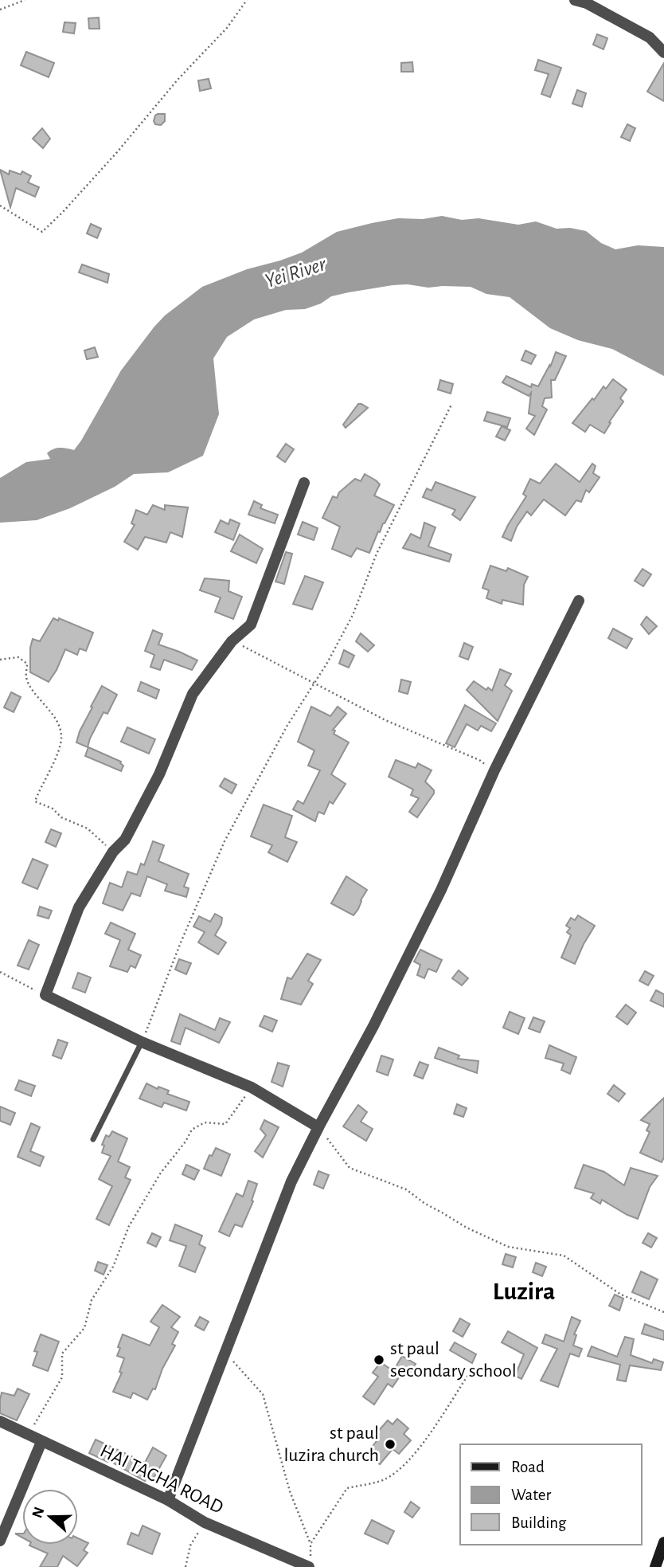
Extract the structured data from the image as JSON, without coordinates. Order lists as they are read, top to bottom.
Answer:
{
  "streets": {
    "street": ["HAI TACHA ROAD"]
  },
  "districts": ["Luzira"],
  "water": ["Yei River"],
  "places": ["st paul secondary school", "st paul luzira church"],
  "legend": ["Road", "Water", "Building"],
  "north": "left"
}
